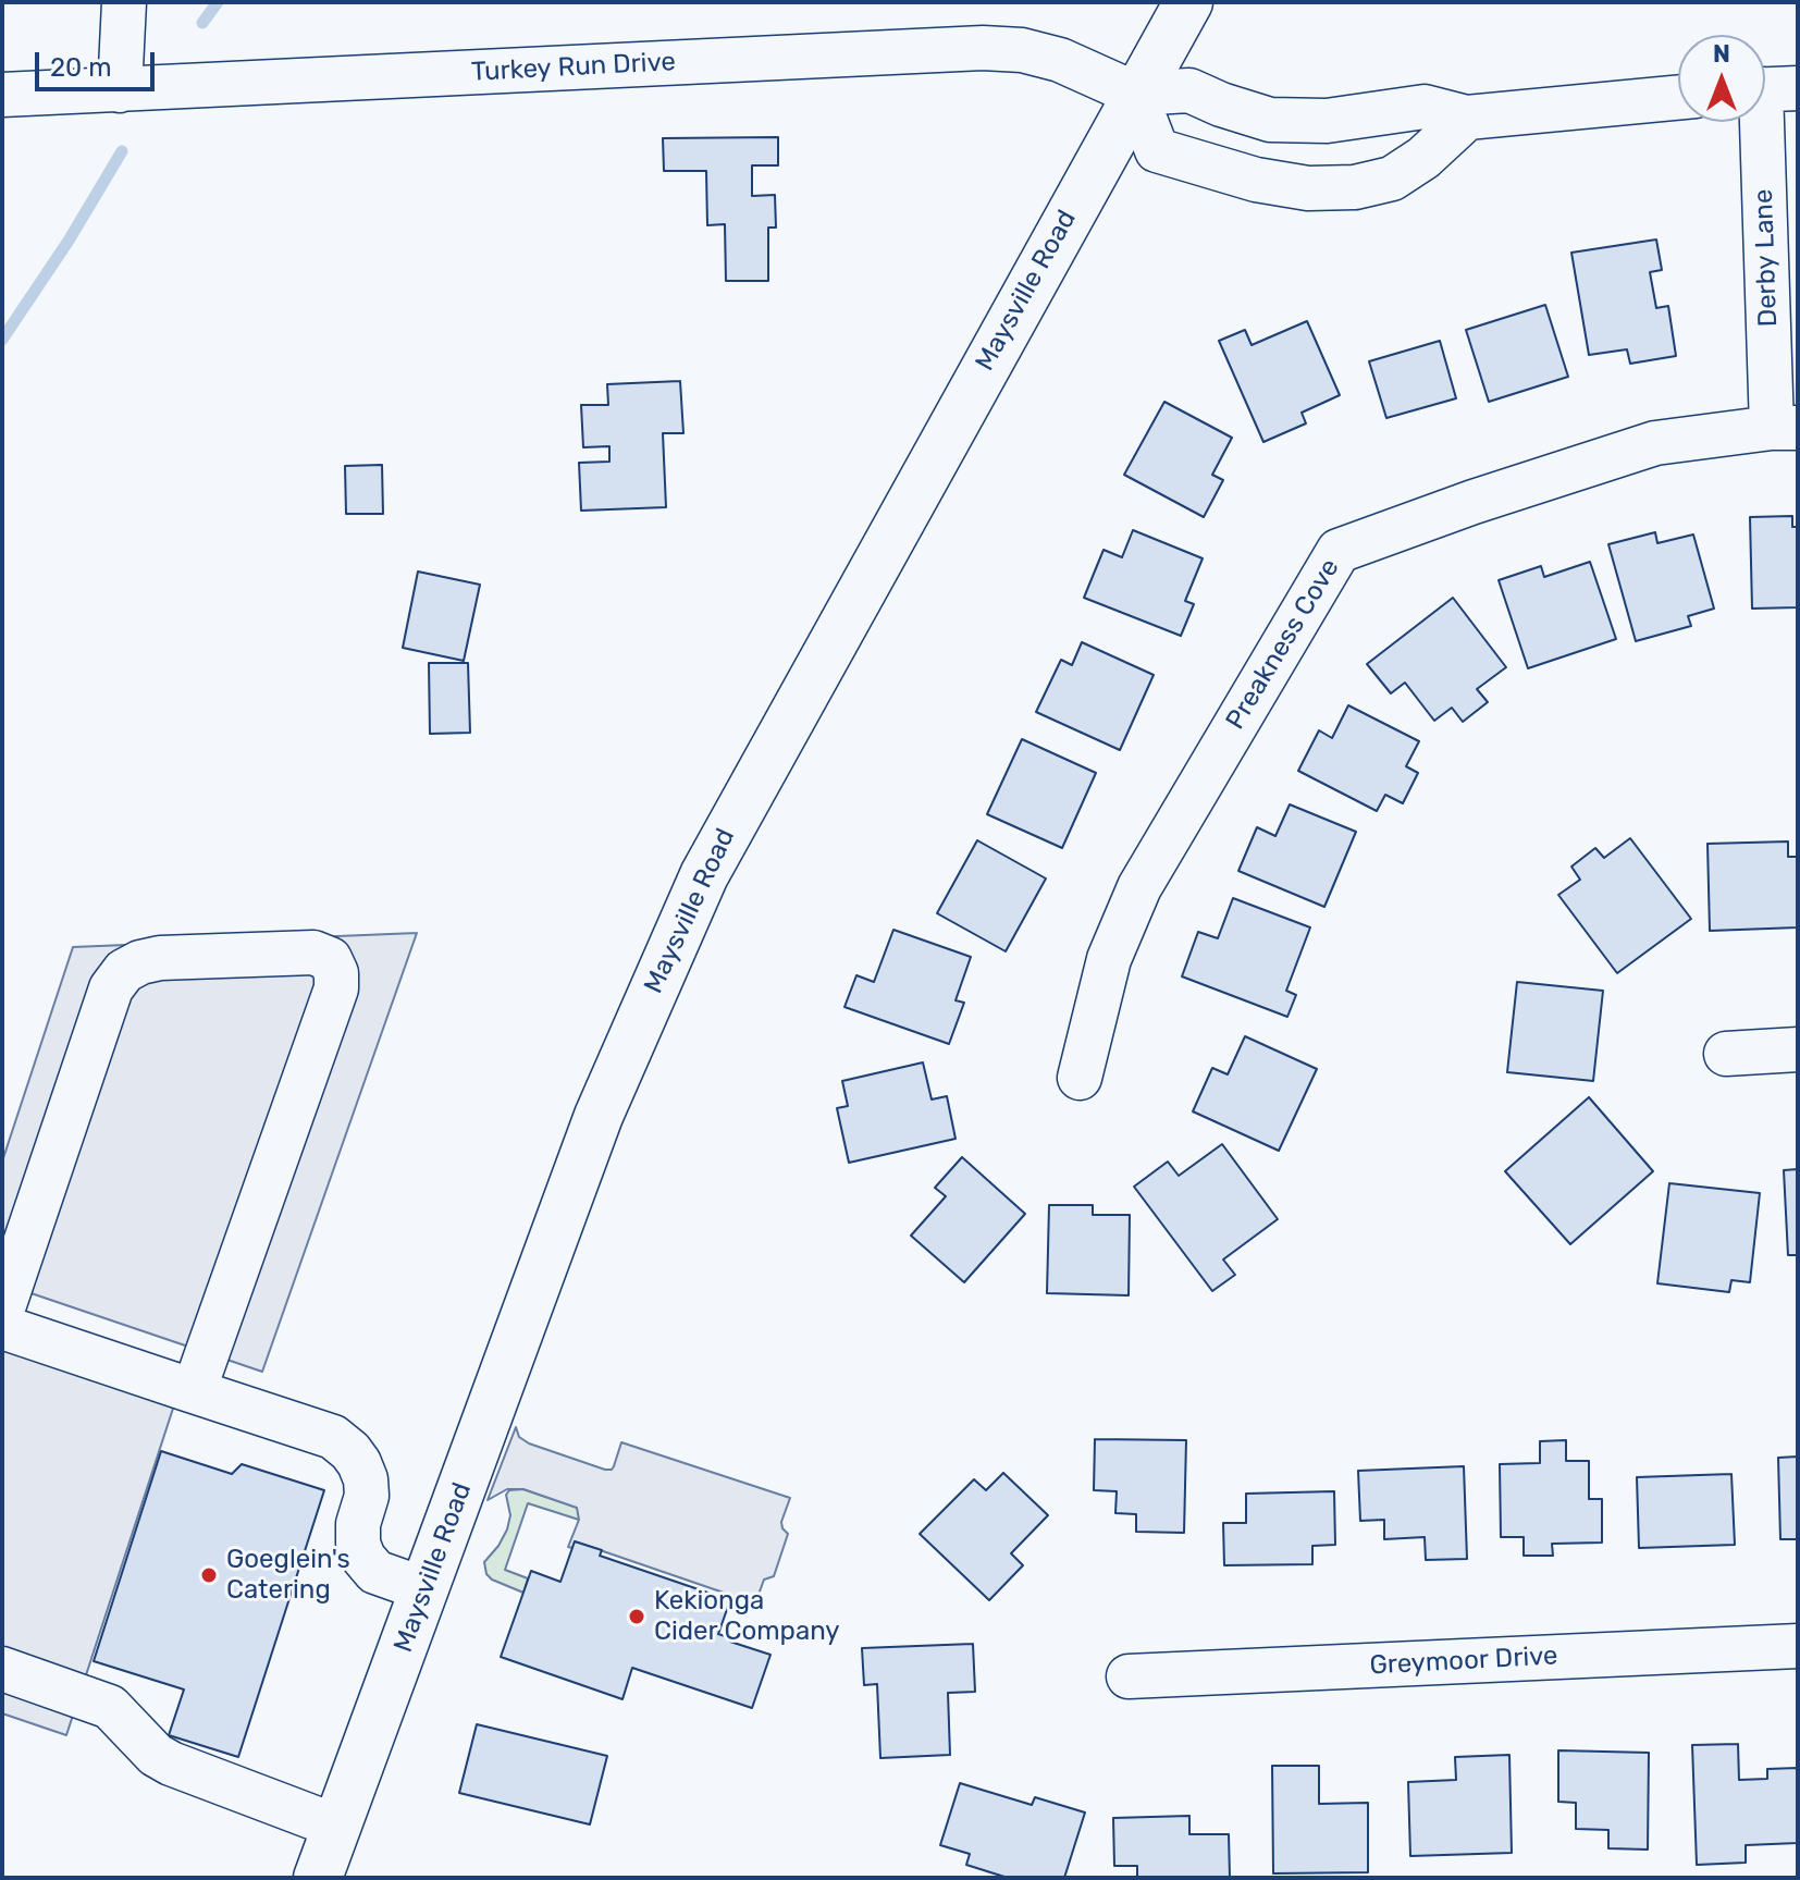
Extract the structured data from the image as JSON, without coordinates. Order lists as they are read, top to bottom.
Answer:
{
  "streets": {
    "main road": ["Maysville Road"],
    "street": [
      "Turkey Run Drive",
      "Derby Lane",
      "Preakness Cove",
      "Greymoor Drive"
    ]
  },
  "crossings": [
    ["Turkey Run Drive", "Maysville Road"],
    ["Derby Lane", "Preakness Cove"]
  ],
  "places": ["Goeglein's Catering", "Kekionga Cider Company"],
  "scale_bar": "20 m",
  "north": "top"
}
